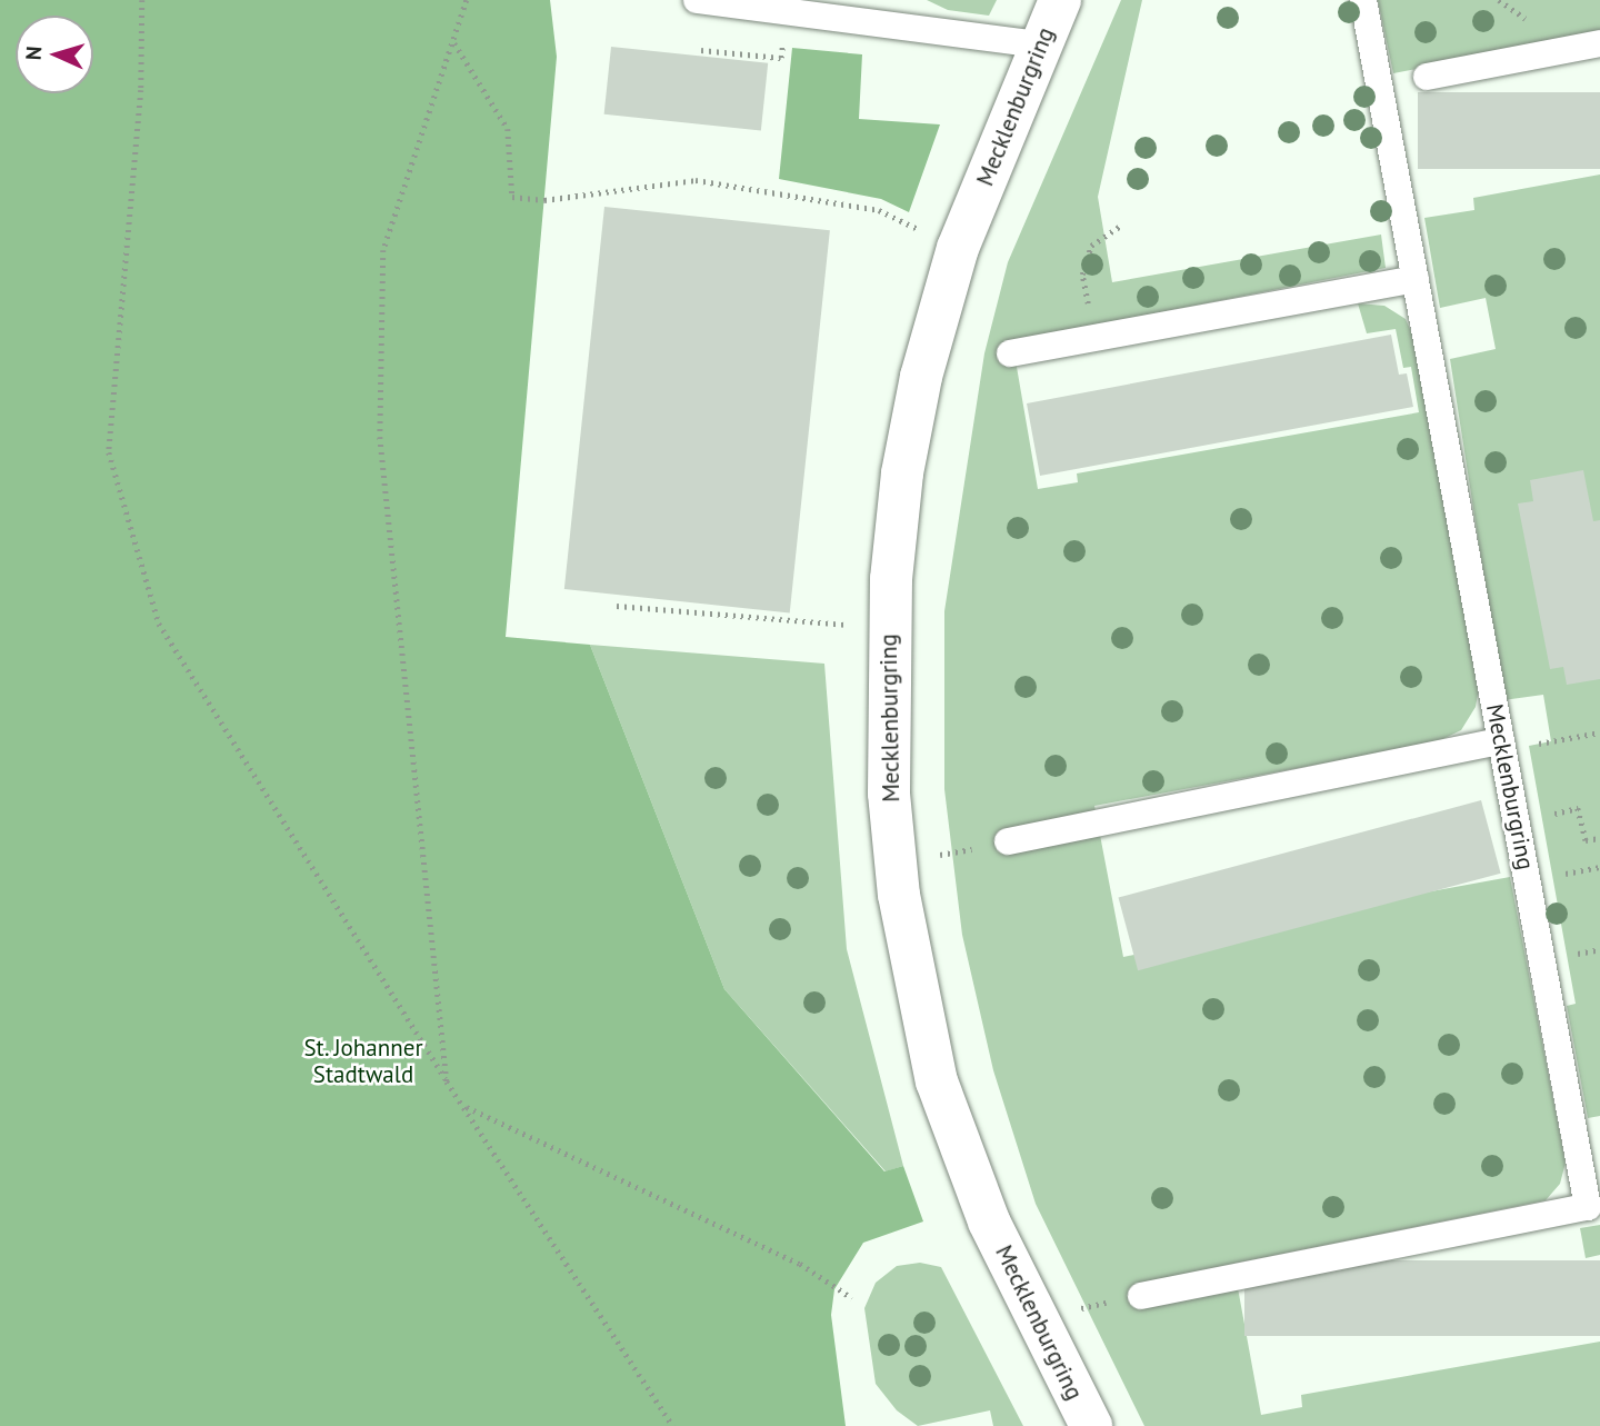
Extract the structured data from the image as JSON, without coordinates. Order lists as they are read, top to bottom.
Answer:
{
  "streets": {
    "street": ["Mecklenburgring"]
  },
  "parks": ["St. Johanner Stadtwald"],
  "north": "left"
}
